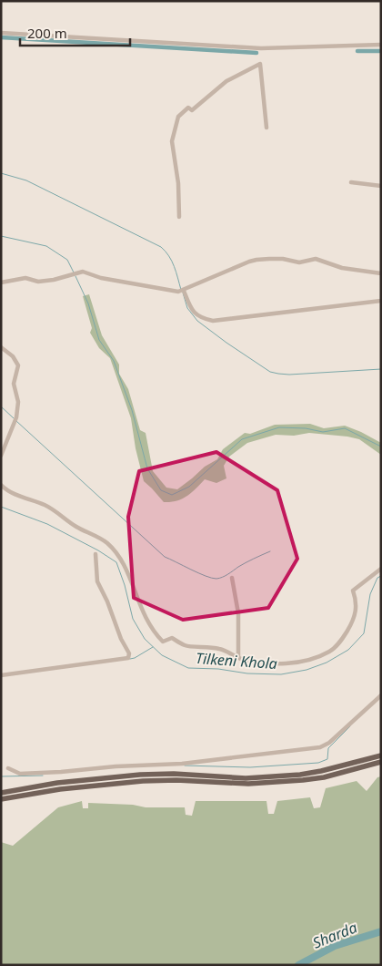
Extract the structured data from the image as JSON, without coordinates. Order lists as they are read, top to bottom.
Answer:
{
  "water": ["Tilkeni Khola", "Sharda"],
  "scale_bar": "200 m"
}
